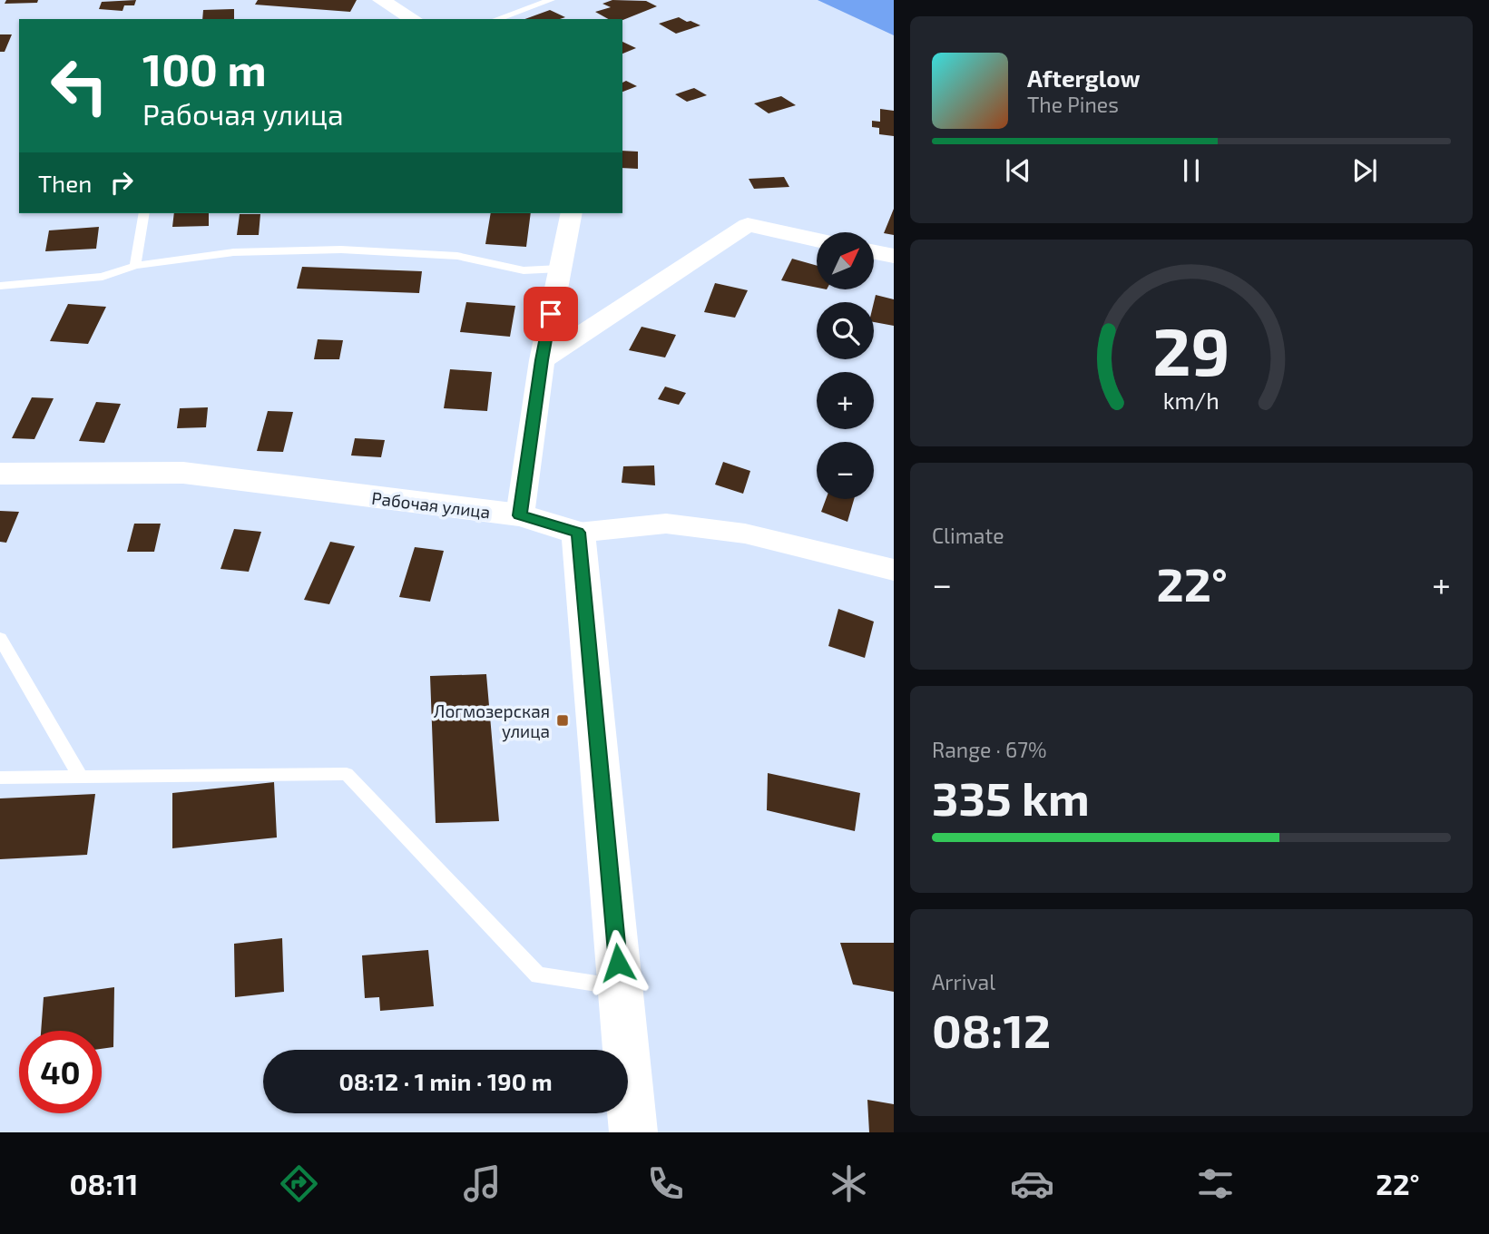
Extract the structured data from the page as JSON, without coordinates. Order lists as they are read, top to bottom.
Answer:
{
  "streets": {
    "street": ["Рабочая улица"]
  },
  "places": {
    "transit": ["Логмозерская улица"]
  },
  "north": "top right",
  "page": {
    "turn": ["100 m", "Рабочая улица"],
    "song": ["Afterglow", "The Pines"],
    "then": "Then",
    "map_buttons": ["+", "−"],
    "tile": [
      "Climate",
      ["Range · 67%", "335 km"],
      ["Arrival", "08:12"]
    ],
    "heat": ["−", "22°", "+"],
    "limit": "40",
    "trip": "08:12 · 1 min · 190 m",
    "tabs": ["08:11", "22°"],
    "gauge": ["29", "km/h"]
  }
}
